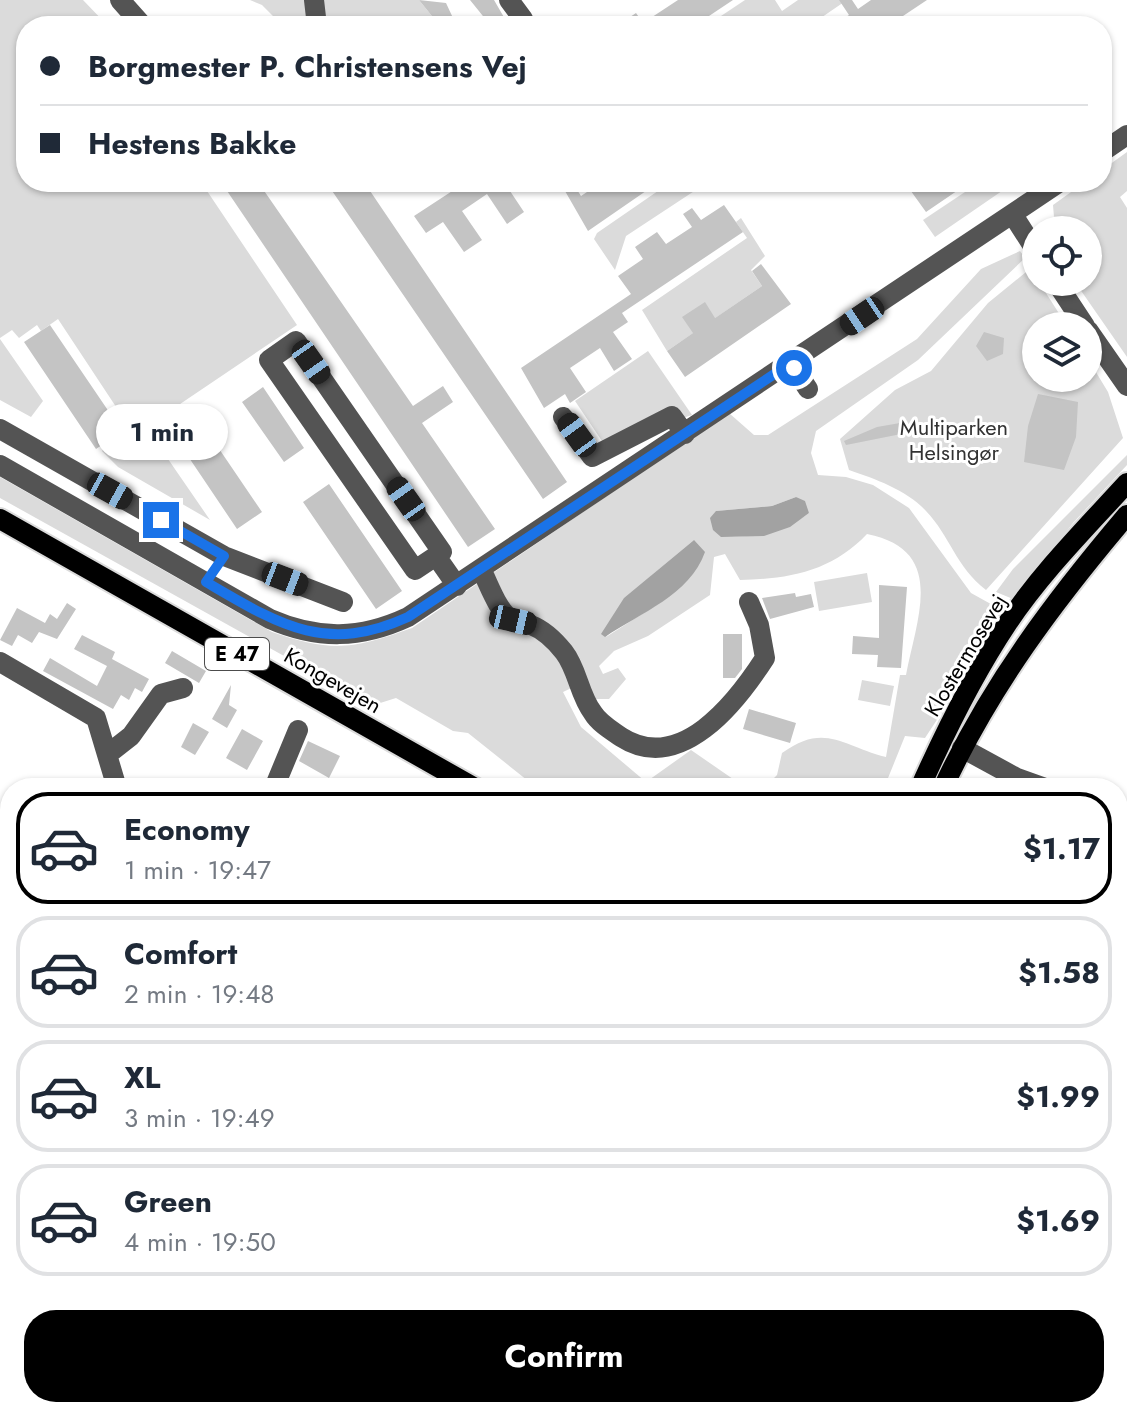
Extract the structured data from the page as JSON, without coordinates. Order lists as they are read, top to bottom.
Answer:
{
  "streets": {
    "main road": ["E 47", "Klostermosevej", "Kongevejen"]
  },
  "parks": ["Multiparken Helsingør"],
  "page": {
    "banner": ["Borgmester P. Christensens Vej", "Hestens Bakke"],
    "bubble": "1 min",
    "list": [
      {
        "name": "Economy",
        "note": "1 min · 19:47",
        "value": "$1.17"
      },
      {
        "name": "Comfort",
        "note": "2 min · 19:48",
        "value": "$1.58"
      },
      {
        "name": "XL",
        "note": "3 min · 19:49",
        "value": "$1.99"
      },
      {
        "name": "Green",
        "note": "4 min · 19:50",
        "value": "$1.69"
      }
    ],
    "buttons": "Confirm"
  }
}
